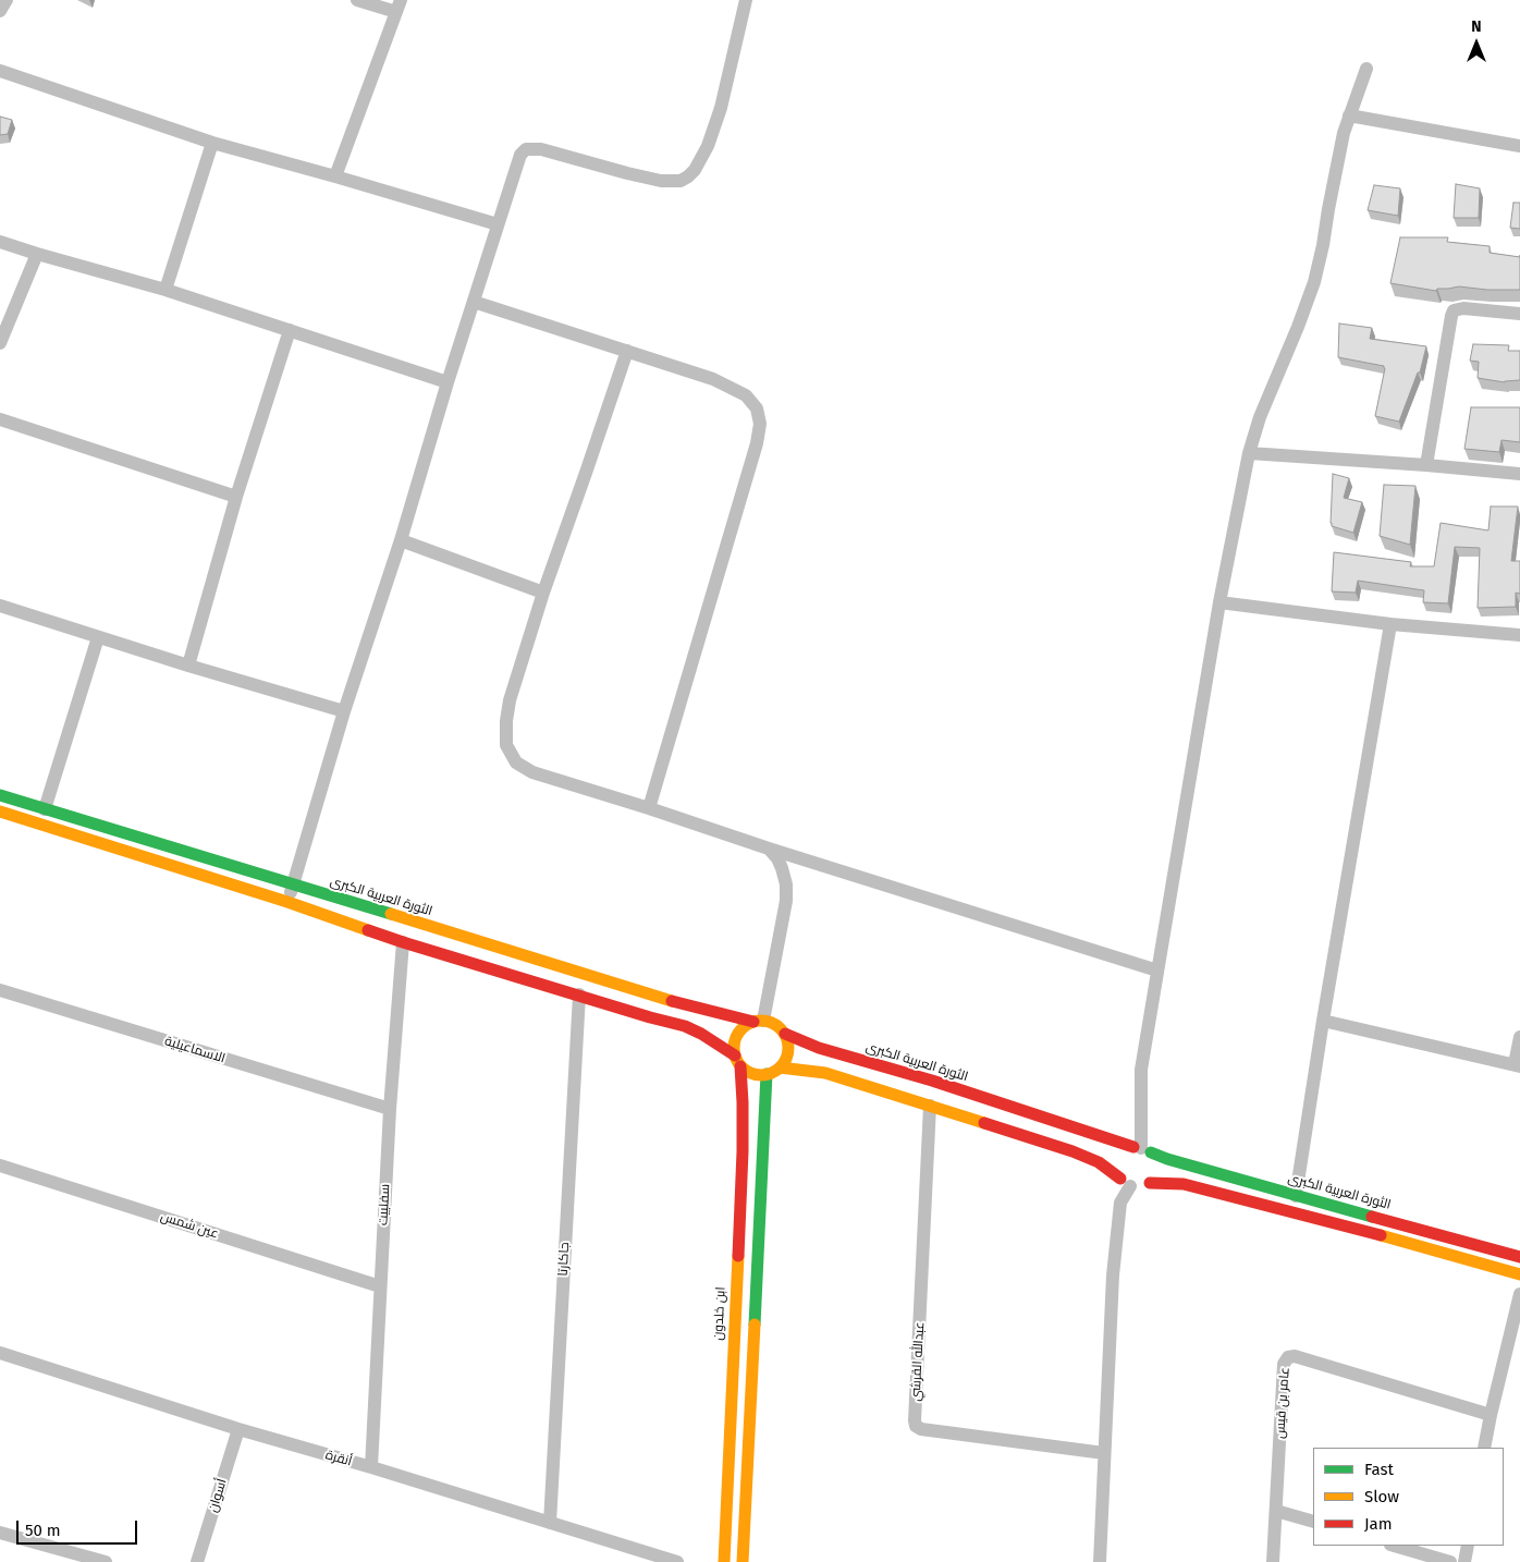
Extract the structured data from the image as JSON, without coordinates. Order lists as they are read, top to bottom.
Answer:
{
  "streets": {
    "street": [
      "الثورة العربية الكبرى",
      "الاسماعيلية",
      "سفلييت",
      "عين شمس",
      "جاكارتا",
      "ابن خلدون",
      "عبدالله القرشي",
      "عامر بن قيس",
      "أنقرة",
      "أسوان"
    ]
  },
  "crossings": [
    ["الثورة العربية الكبرى", "ابن خلدون"],
    ["الاسماعيلية", "سفلييت"],
    ["سفلييت", "عين شمس"],
    ["سفلييت", "أنقرة"],
    ["جاكارتا", "أنقرة"],
    ["أنقرة", "أسوان"]
  ],
  "legend": ["Fast", "Slow", "Jam"],
  "scale_bar": "50 m",
  "north": "top"
}
